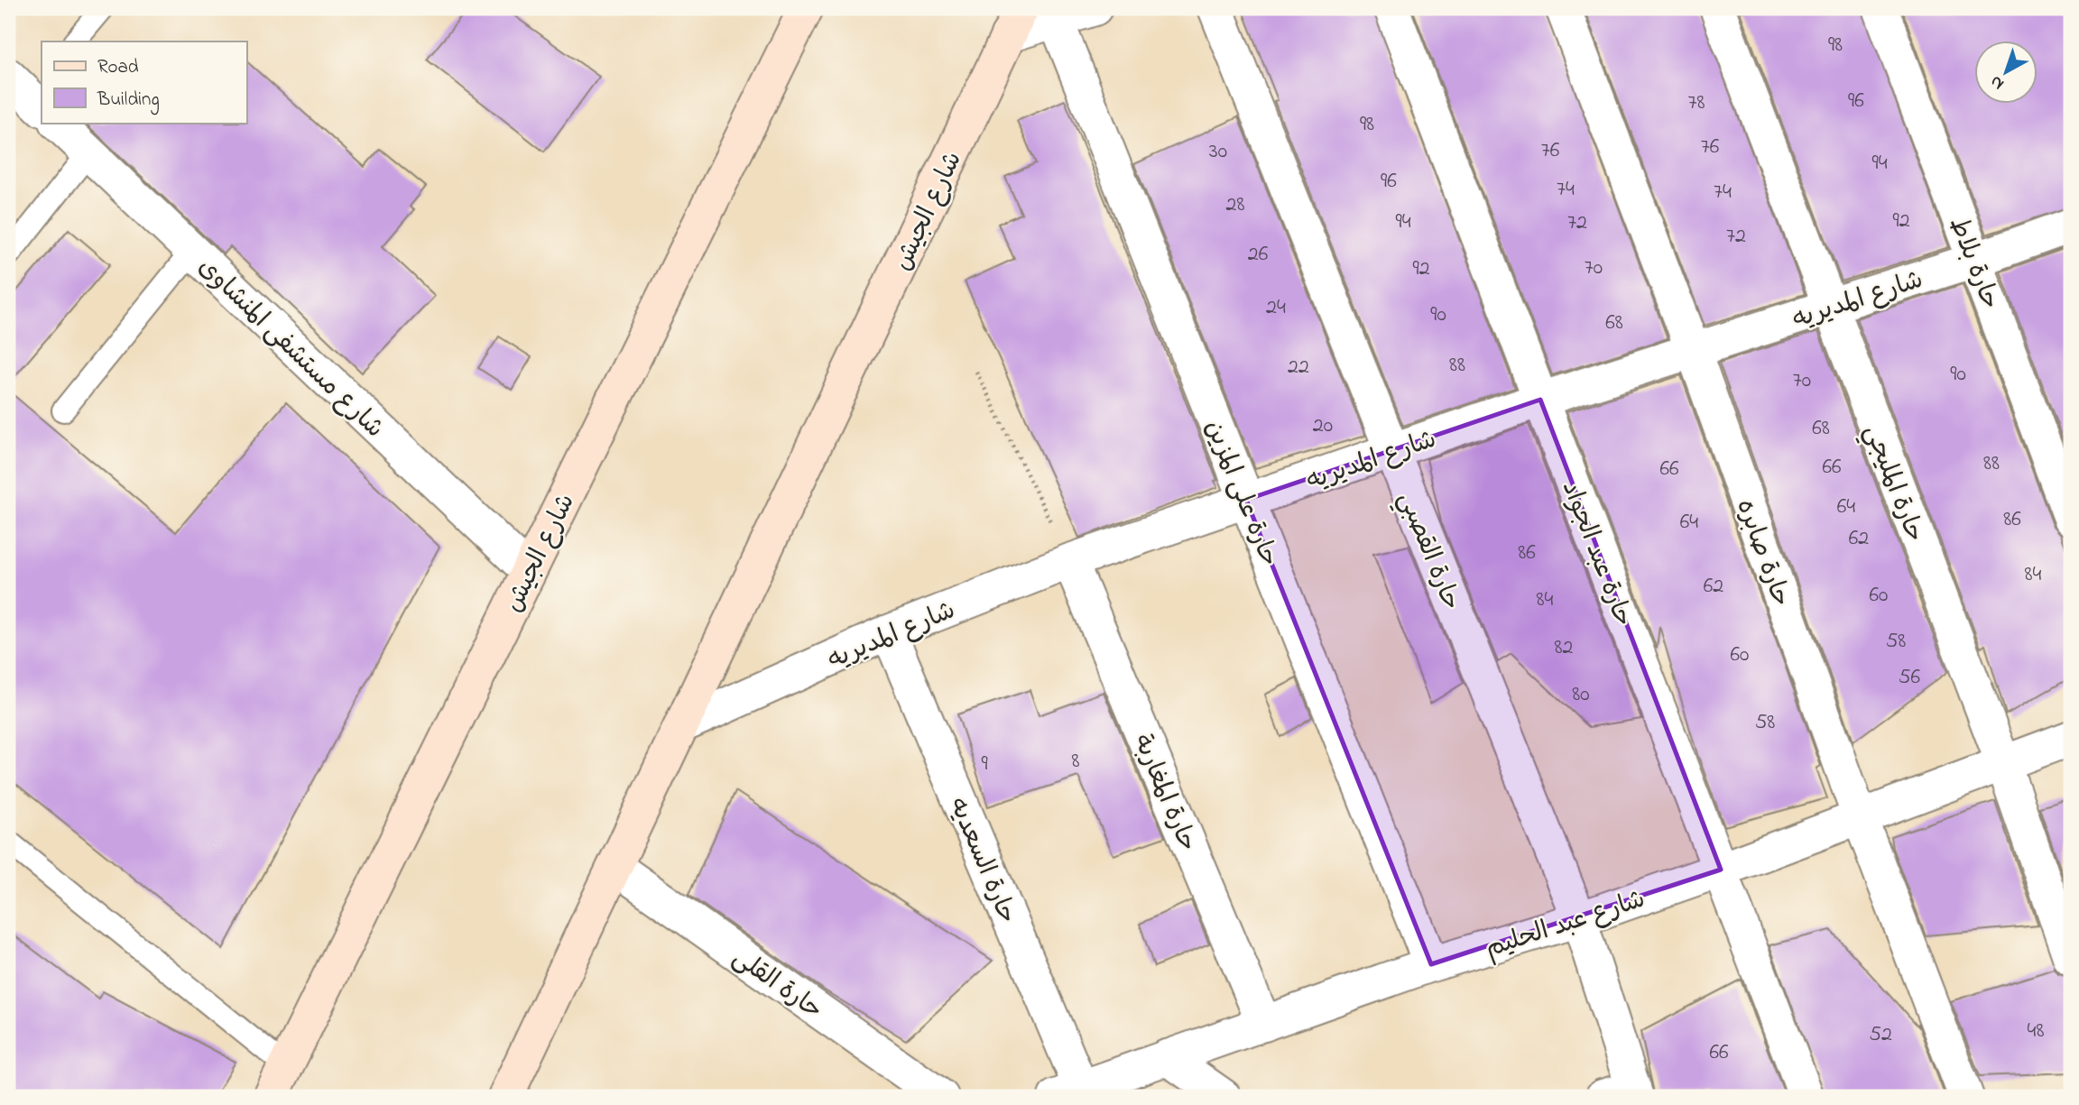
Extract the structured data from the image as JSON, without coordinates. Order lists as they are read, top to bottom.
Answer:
{
  "streets": {
    "main road": ["شارع الجيش"],
    "street": [
      "حارة بلاط",
      "شارع المديريه",
      "شارع مستشفى المنشاوى",
      "حارة المليجي",
      "حارة على المزين",
      "حارة القصبي",
      "حارة صابره",
      "حارة عبد الجواد",
      "حارة المغاربة",
      "حارة السعديه",
      "شارع عبد الحليم",
      "حارة القلى"
    ]
  },
  "crossings": [
    ["شارع الجيش", "شارع المديريه"],
    ["شارع الجيش", "شارع مستشفى المنشاوى"],
    ["شارع الجيش", "حارة القلى"],
    ["حارة بلاط", "شارع المديريه"],
    ["شارع المديريه", "حارة المليجي"],
    ["شارع المديريه", "حارة على المزين"],
    ["شارع المديريه", "حارة القصبي"],
    ["شارع المديريه", "حارة صابره"],
    ["شارع المديريه", "حارة عبد الجواد"],
    ["شارع المديريه", "حارة المغاربة"],
    ["شارع المديريه", "حارة السعديه"],
    ["حارة المليجي", "شارع عبد الحليم"],
    ["حارة على المزين", "شارع عبد الحليم"],
    ["حارة القصبي", "شارع عبد الحليم"],
    ["حارة صابره", "شارع عبد الحليم"],
    ["حارة عبد الجواد", "شارع عبد الحليم"],
    ["حارة المغاربة", "شارع عبد الحليم"],
    ["حارة السعديه", "شارع عبد الحليم"]
  ],
  "house_numbers": [
    "98",
    "96",
    "78",
    "98",
    "76",
    "76",
    "30",
    "94",
    "96",
    "74",
    "74",
    "28",
    "92",
    "94",
    "72",
    "72",
    "26",
    "70",
    "92",
    "24",
    "90",
    "68",
    "88",
    "22",
    "90",
    "70",
    "20",
    "68",
    "88",
    "66",
    "66",
    "64",
    "86",
    "64",
    "62",
    "86",
    "84",
    "62",
    "60",
    "84",
    "58",
    "82",
    "60",
    "56",
    "80",
    "58",
    "8",
    "9",
    "48",
    "52",
    "66"
  ],
  "legend": ["Road", "Building"],
  "north": "bottom left"
}
